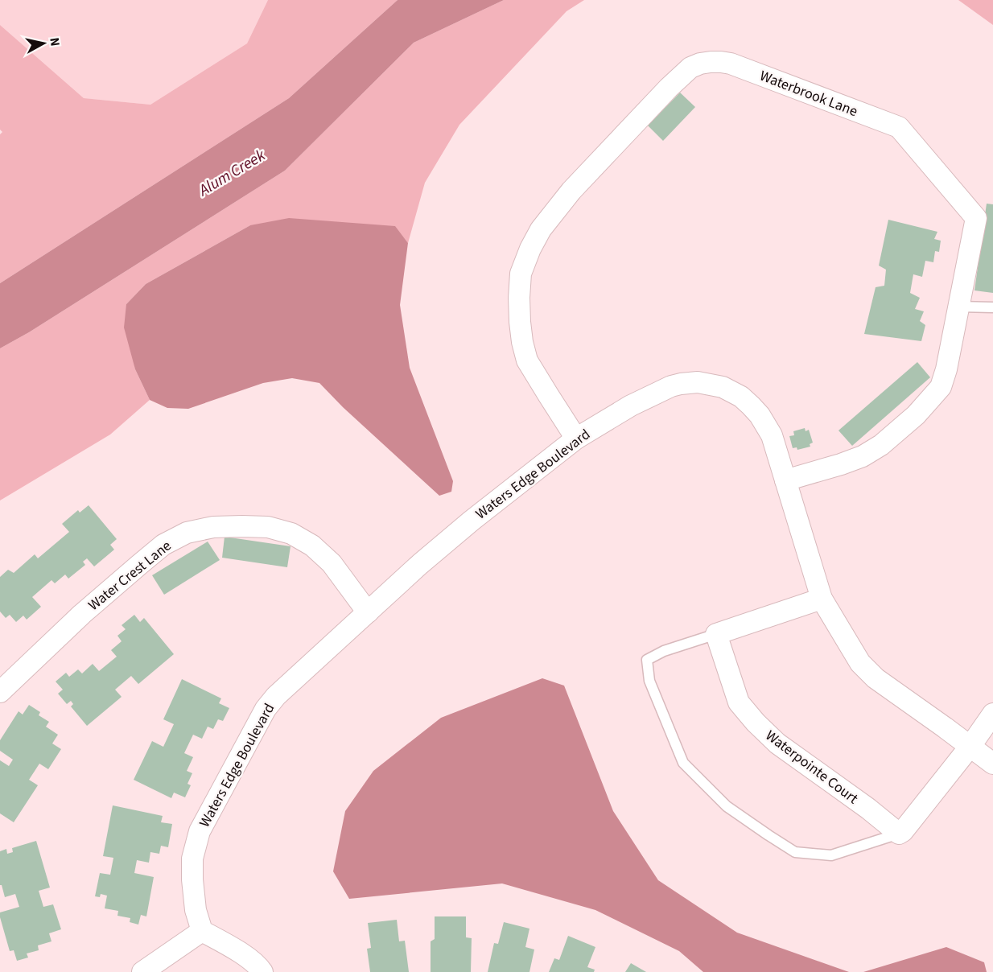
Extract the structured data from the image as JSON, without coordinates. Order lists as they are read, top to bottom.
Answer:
{
  "streets": {
    "street": [
      "Waterbrook Lane",
      "Waters Edge Boulevard",
      "Water Crest Lane",
      "Waterpointe Court"
    ]
  },
  "crossings": [
    ["Waterbrook Lane", "Waters Edge Boulevard"],
    ["Waters Edge Boulevard", "Water Crest Lane"]
  ],
  "water": ["Alum Creek"],
  "north": "right"
}
